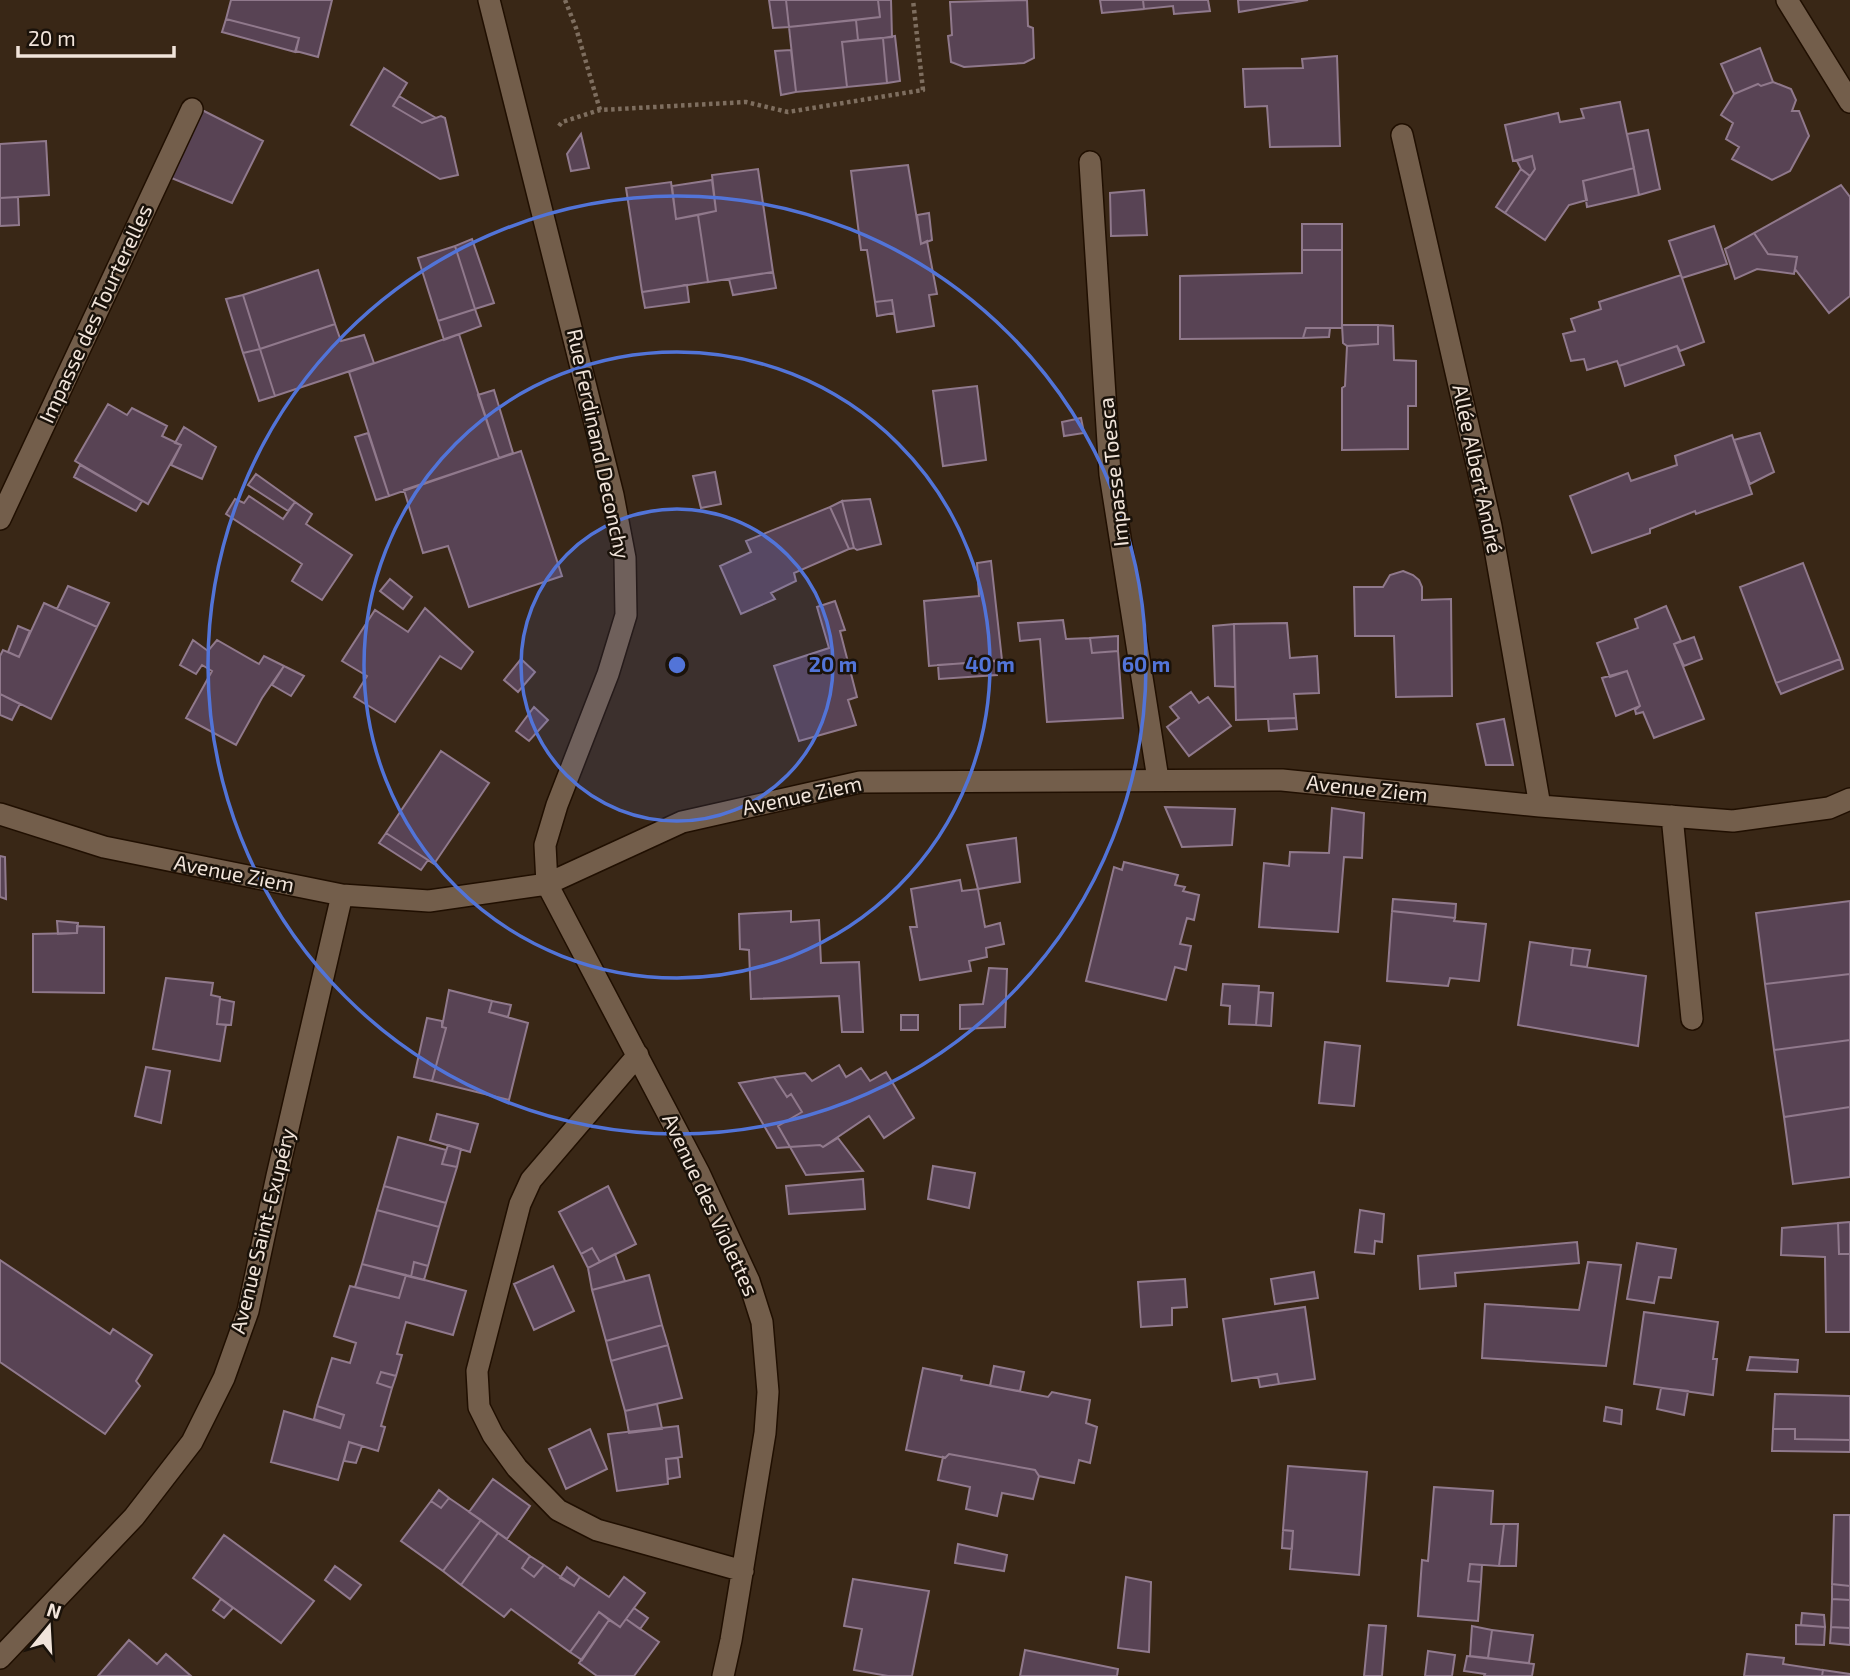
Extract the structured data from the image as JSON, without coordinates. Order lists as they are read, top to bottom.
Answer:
{
  "streets": {
    "street": [
      "Impasse des Tourterelles",
      "Rue Ferdinand Deconchy",
      "Allée Albert André",
      "Impasse Toesca",
      "Avenue Ziem",
      "Avenue des Violettes",
      "Avenue Saint-Exupéry"
    ]
  },
  "crossings": [
    ["Rue Ferdinand Deconchy", "Avenue Ziem"],
    ["Rue Ferdinand Deconchy", "Avenue des Violettes"],
    ["Allée Albert André", "Avenue Ziem"],
    ["Impasse Toesca", "Avenue Ziem"],
    ["Avenue Ziem", "Avenue des Violettes"],
    ["Avenue Ziem", "Avenue Saint-Exupéry"]
  ],
  "scale_bar": "20 m",
  "north": "top",
  "rings": ["20 m", "40 m", "60 m"]
}
